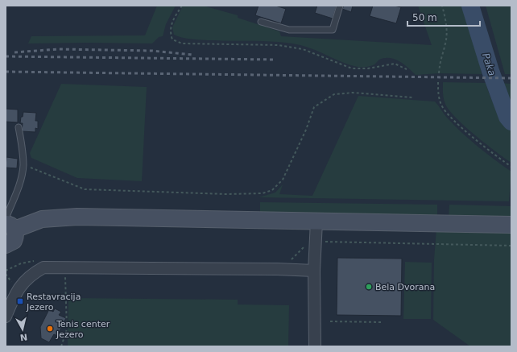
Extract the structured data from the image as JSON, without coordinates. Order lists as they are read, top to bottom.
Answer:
{
  "water": ["Paka"],
  "places": {
    "other": ["Bela Dvorana", "Tenis center Jezero"],
    "transit": ["Restavracija Jezero"]
  },
  "scale_bar": "50 m",
  "north": "bottom"
}
